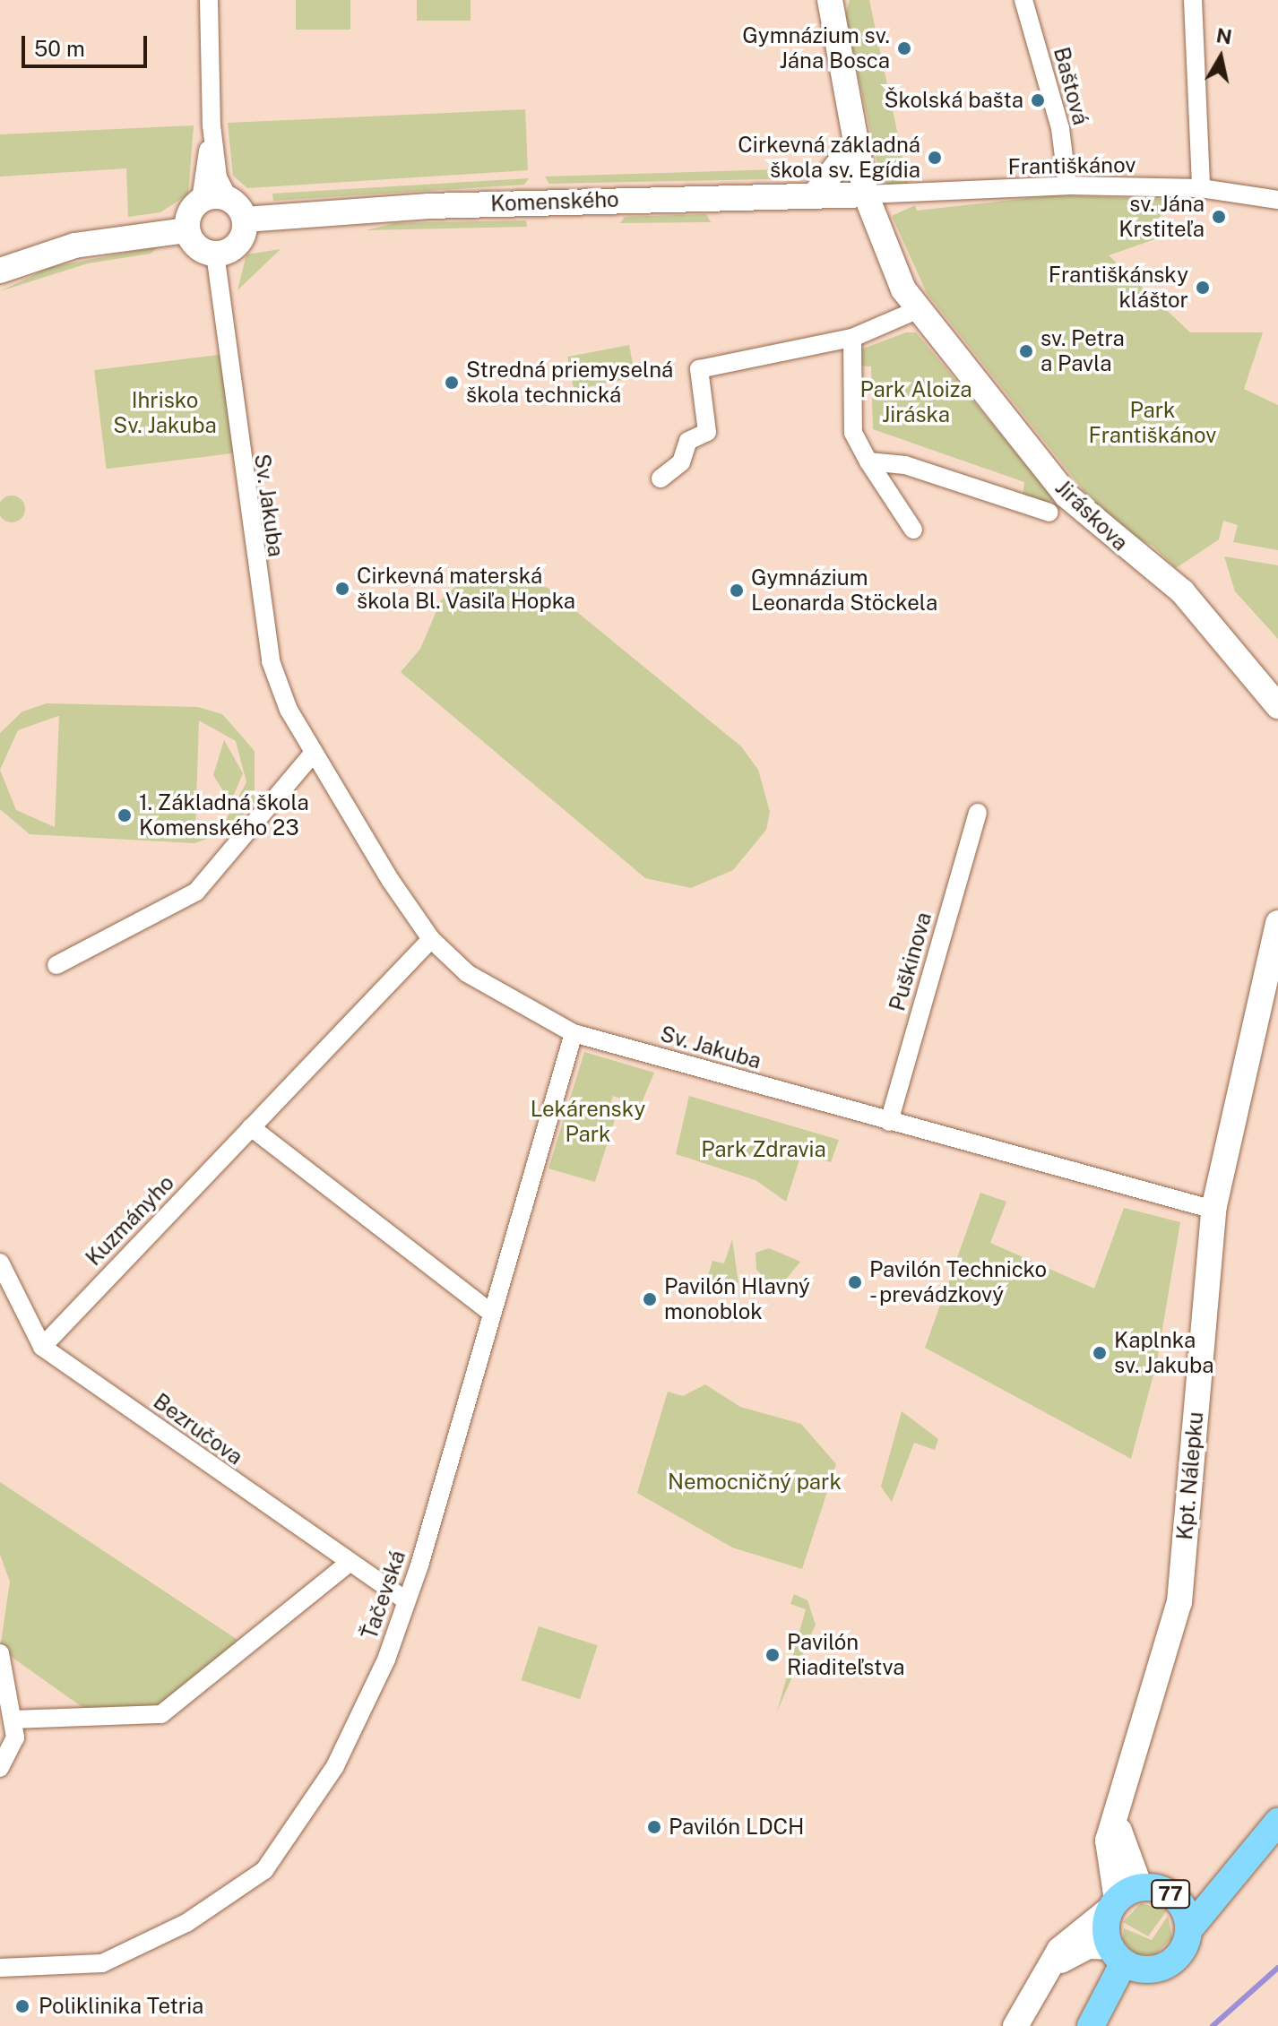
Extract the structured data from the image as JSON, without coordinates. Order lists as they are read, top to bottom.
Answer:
{
  "streets": {
    "main road": ["77"],
    "street": [
      "Baštová",
      "Františkánov",
      "Komenského",
      "Sv. Jakuba",
      "Jiráskova",
      "Puškinova",
      "Kuzmányho",
      "Bezručova",
      "Kpt. Nálepku",
      "Ťačevská"
    ]
  },
  "crossings": [
    ["Baštová", "Františkánov"],
    ["Františkánov", "Komenského"],
    ["Františkánov", "Jiráskova"],
    ["Komenského", "Sv. Jakuba"],
    ["Komenského", "Jiráskova"],
    ["Sv. Jakuba", "Puškinova"],
    ["Sv. Jakuba", "Kuzmányho"],
    ["Sv. Jakuba", "Kpt. Nálepku"],
    ["Sv. Jakuba", "Ťačevská"],
    ["Kuzmányho", "Bezručova"],
    ["Bezručova", "Ťačevská"],
    ["Kpt. Nálepku", "77"]
  ],
  "parks": [
    "Park Aloiza Jiráska",
    "Ihrisko Sv. Jakuba",
    "Park Františkánov",
    "Lekárensky Park",
    "Park Zdravia",
    "Nemocničný park"
  ],
  "places": [
    "Gymnázium sv. Jána Bosca",
    "Školská bašta",
    "Cirkevná základná škola sv. Egídia",
    "sv. Jána Krstiteľa",
    "Františkánsky kláštor",
    "sv. Petra a Pavla",
    "Stredná priemyselná škola technická",
    "Cirkevná materská škola Bl. Vasiľa Hopka",
    "Gymnázium Leonarda Stöckela",
    "1. Základná škola Komenského 23",
    "Pavilón Technicko - prevádzkový",
    "Pavilón Hlavný monoblok",
    "Kaplnka sv. Jakuba",
    "Pavilón Riaditeľstva",
    "Pavilón LDCH",
    "Poliklinika Tetria"
  ],
  "scale_bar": "50 m",
  "north": "top"
}
